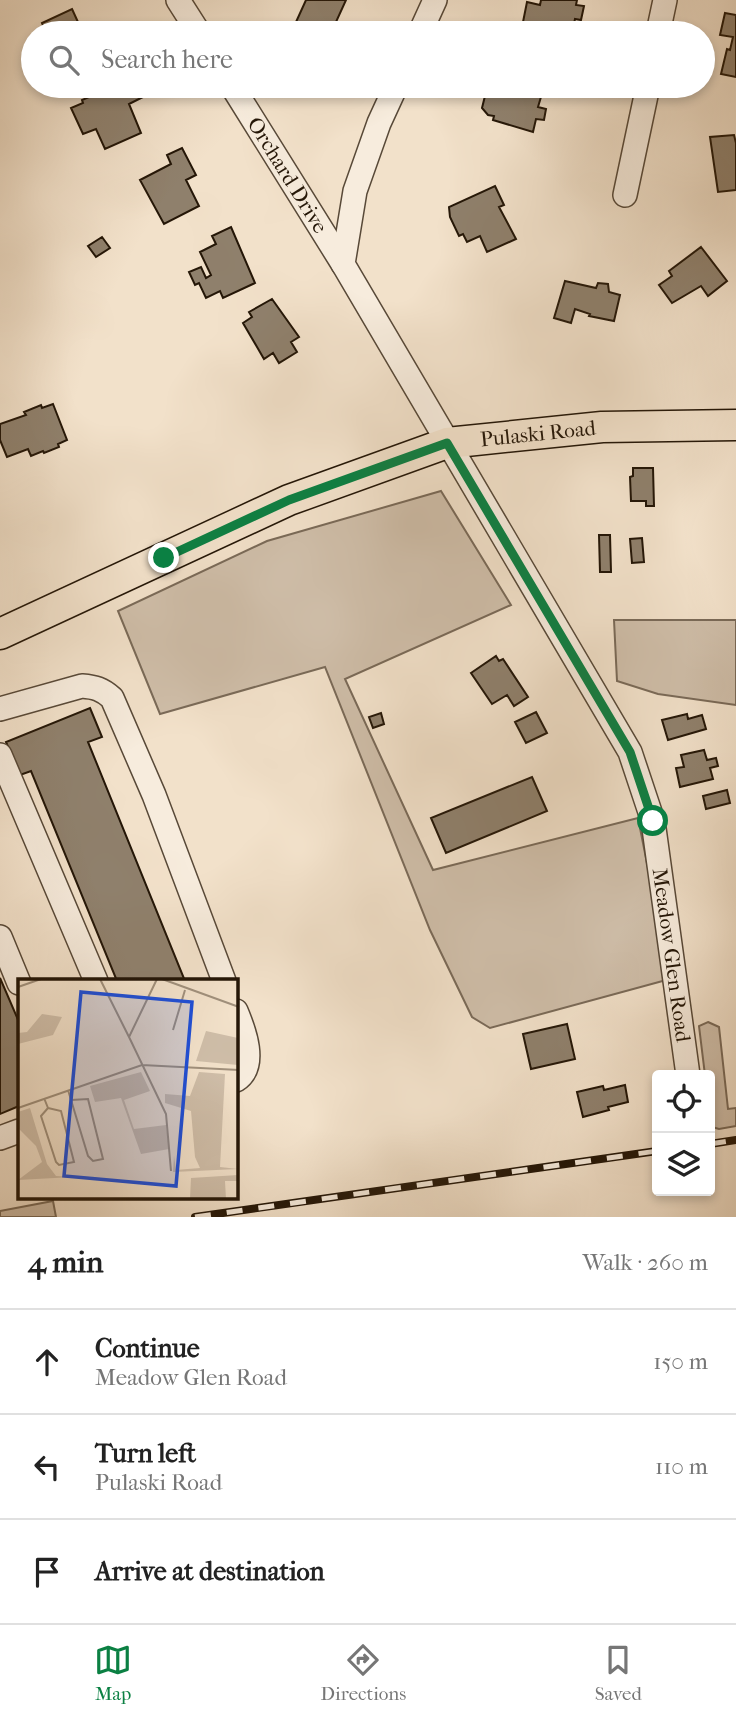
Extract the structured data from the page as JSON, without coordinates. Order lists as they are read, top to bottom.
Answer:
{
  "streets": {
    "main road": ["Pulaski Road"],
    "street": ["Orchard Drive", "Meadow Glen Road"]
  },
  "crossings": [
    ["Orchard Drive", "Meadow Glen Road"],
    ["Pulaski Road", "Meadow Glen Road"]
  ],
  "page": {
    "search": "Search here",
    "heading": ["4 min", "Walk · 260 m"],
    "list": [
      ["Continue", "Meadow Glen Road", "150 m"],
      ["Turn left", "Pulaski Road", "110 m"],
      "Arrive at destination"
    ],
    "nav": ["Map", "Directions", "Saved"]
  }
}
